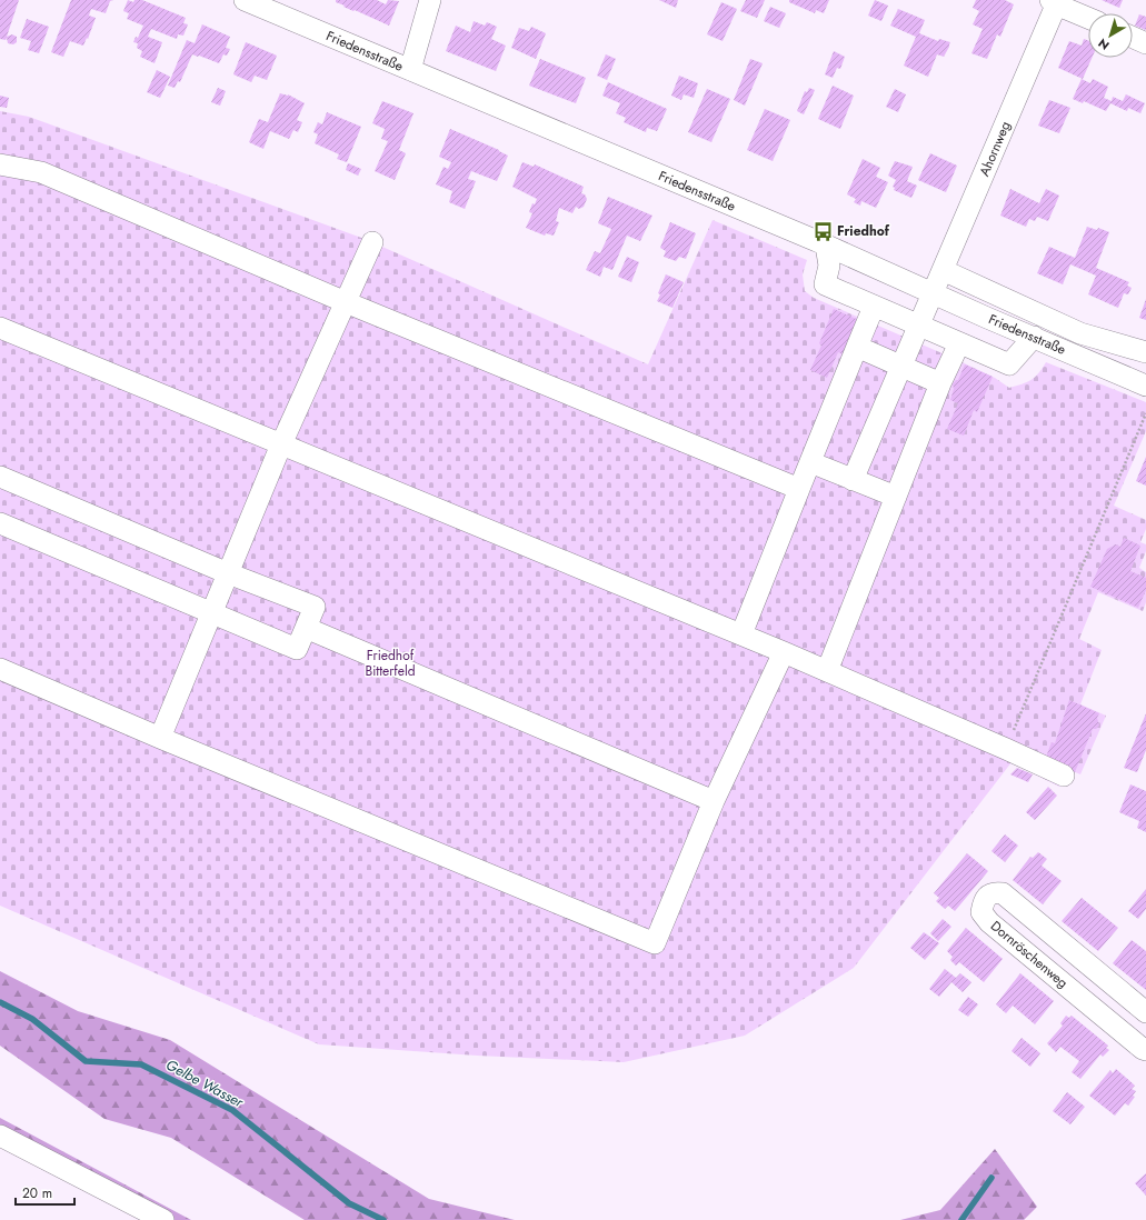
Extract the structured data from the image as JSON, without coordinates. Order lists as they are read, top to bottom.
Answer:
{
  "streets": {
    "street": ["Friedensstraße", "Ahornweg", "Dornröschenweg"]
  },
  "crossings": [
    ["Friedensstraße", "Ahornweg"]
  ],
  "water": ["Gelbe Wasser"],
  "parks": ["Friedhof Bitterfeld"],
  "places": {
    "bus stop": ["Friedhof"]
  },
  "scale_bar": "20 m",
  "north": "bottom left"
}
